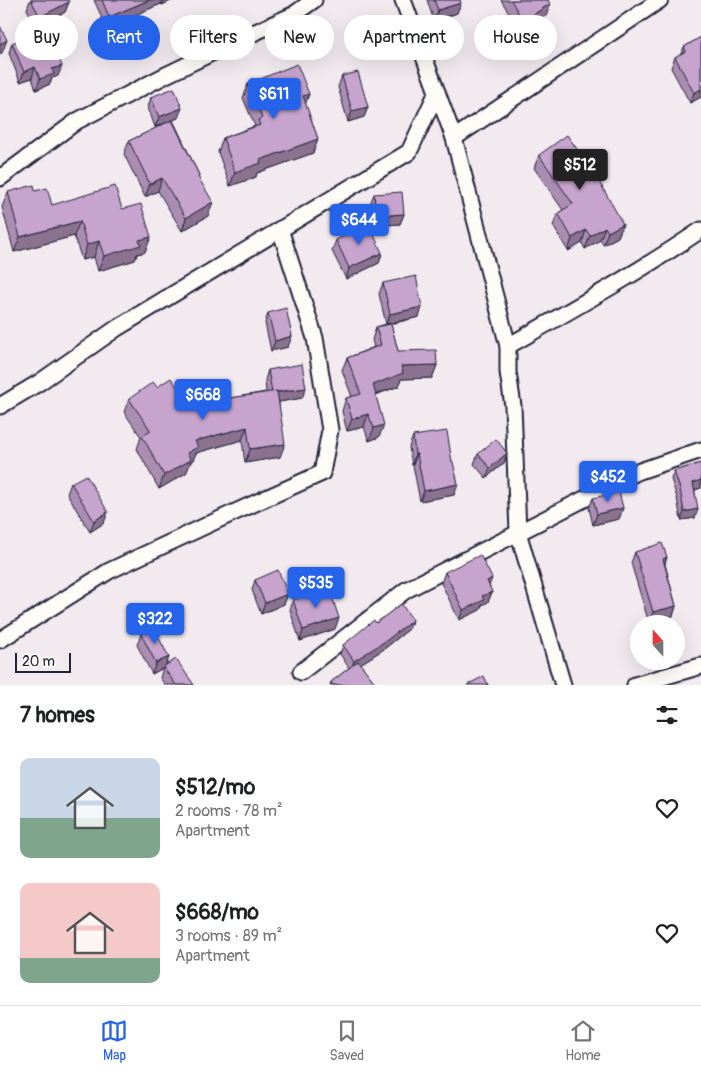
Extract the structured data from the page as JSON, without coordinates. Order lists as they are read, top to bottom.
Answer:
{
  "scale_bar": "20 m",
  "north": "top",
  "page": {
    "chip": [
      "Buy",
      "Rent",
      "Filters",
      "New",
      "Apartment",
      "House"
    ],
    "price": [
      "$611",
      "$512",
      "$644",
      "$668",
      "$452",
      "$535",
      "$322"
    ],
    "scale": "20 m",
    "heading": "7 homes",
    "list": [
      {
        "name": "$512/mo",
        "note": "2 rooms · 78 m² · Apartment"
      },
      {
        "name": "$668/mo",
        "note": "3 rooms · 89 m² · Apartment"
      }
    ],
    "tabs": ["Map", "Saved", "Home"]
  }
}
